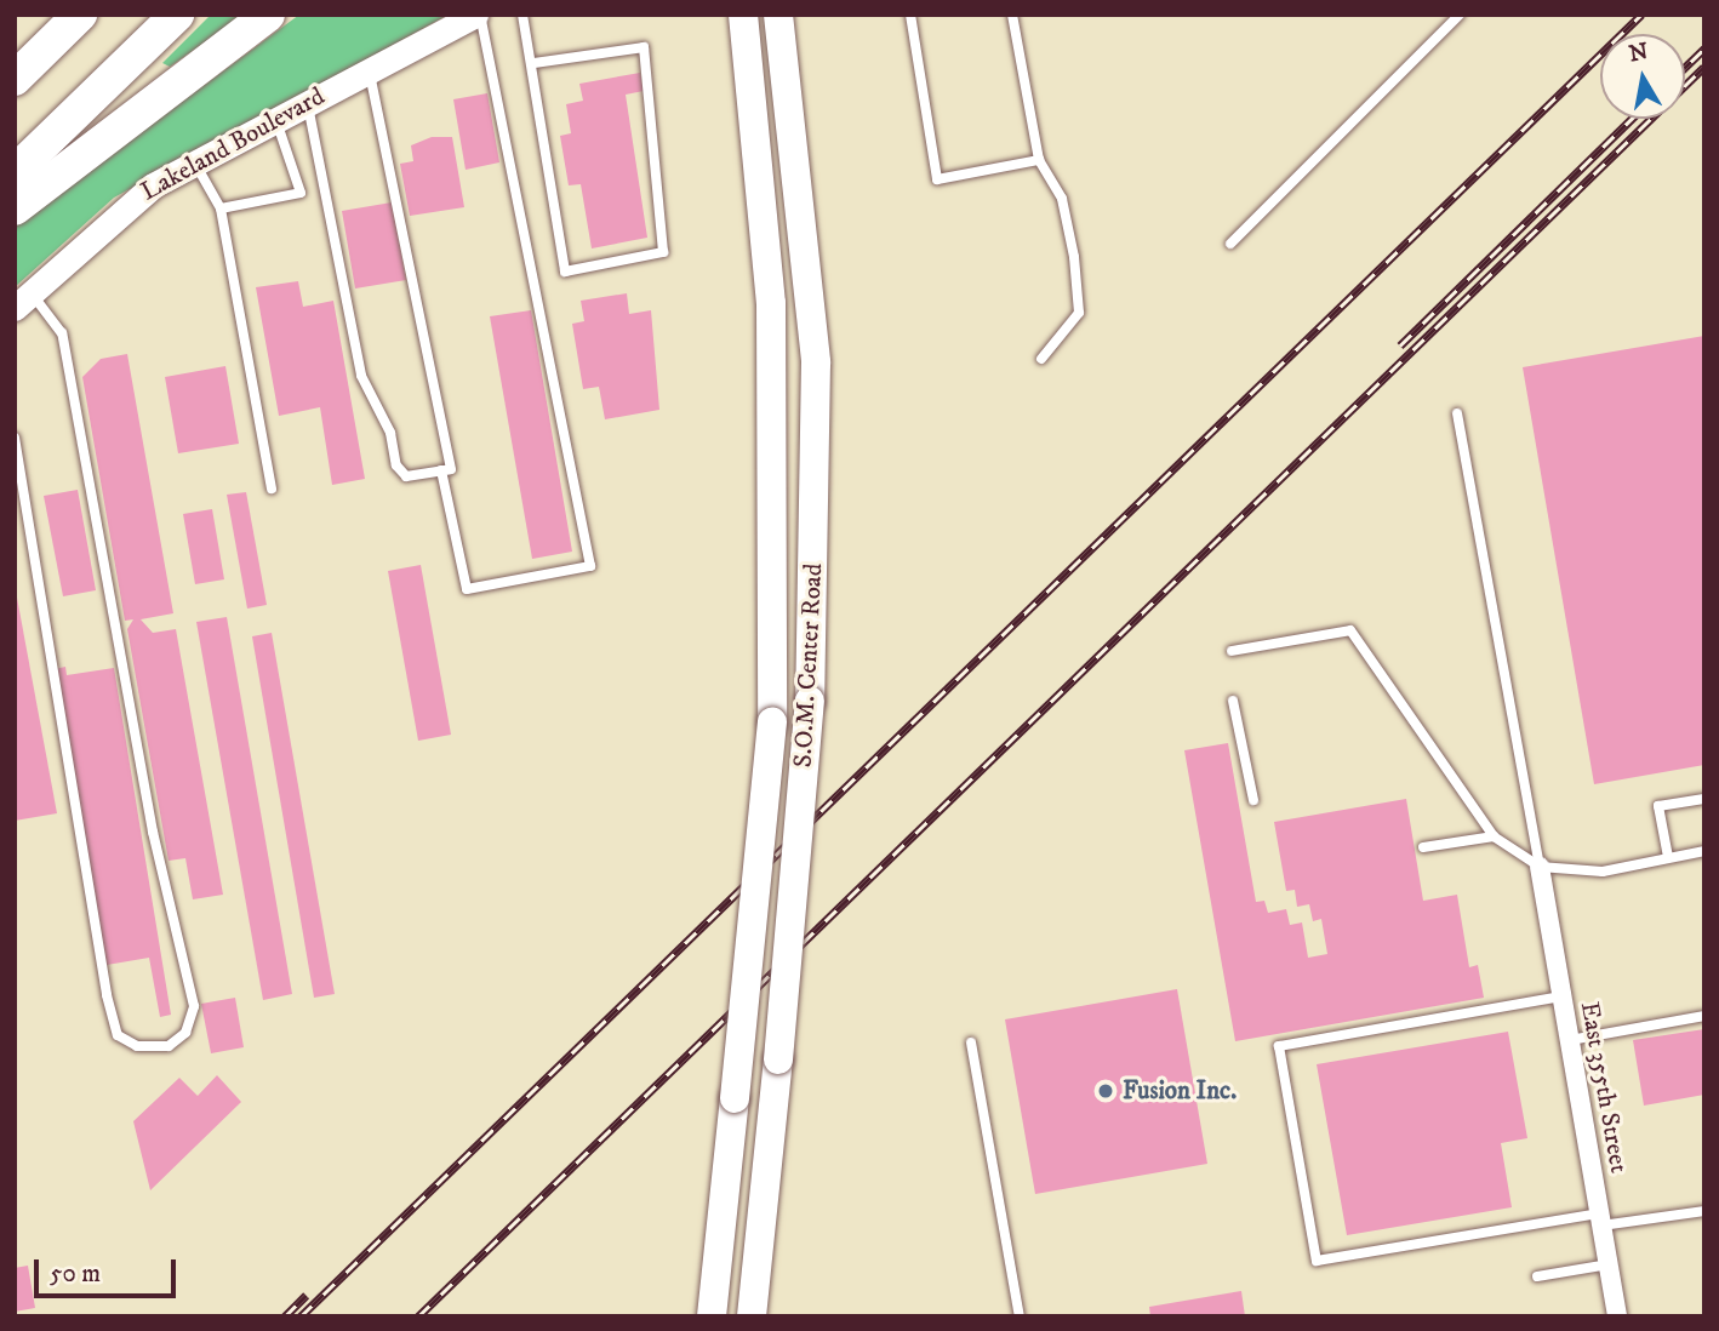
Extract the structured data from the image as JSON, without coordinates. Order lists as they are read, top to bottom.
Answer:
{
  "streets": {
    "main road": ["S.O.M. Center Road"],
    "street": ["Lakeland Boulevard", "East 355th Street"]
  },
  "places": ["Fusion Inc."],
  "scale_bar": "50 m",
  "north": "top"
}
